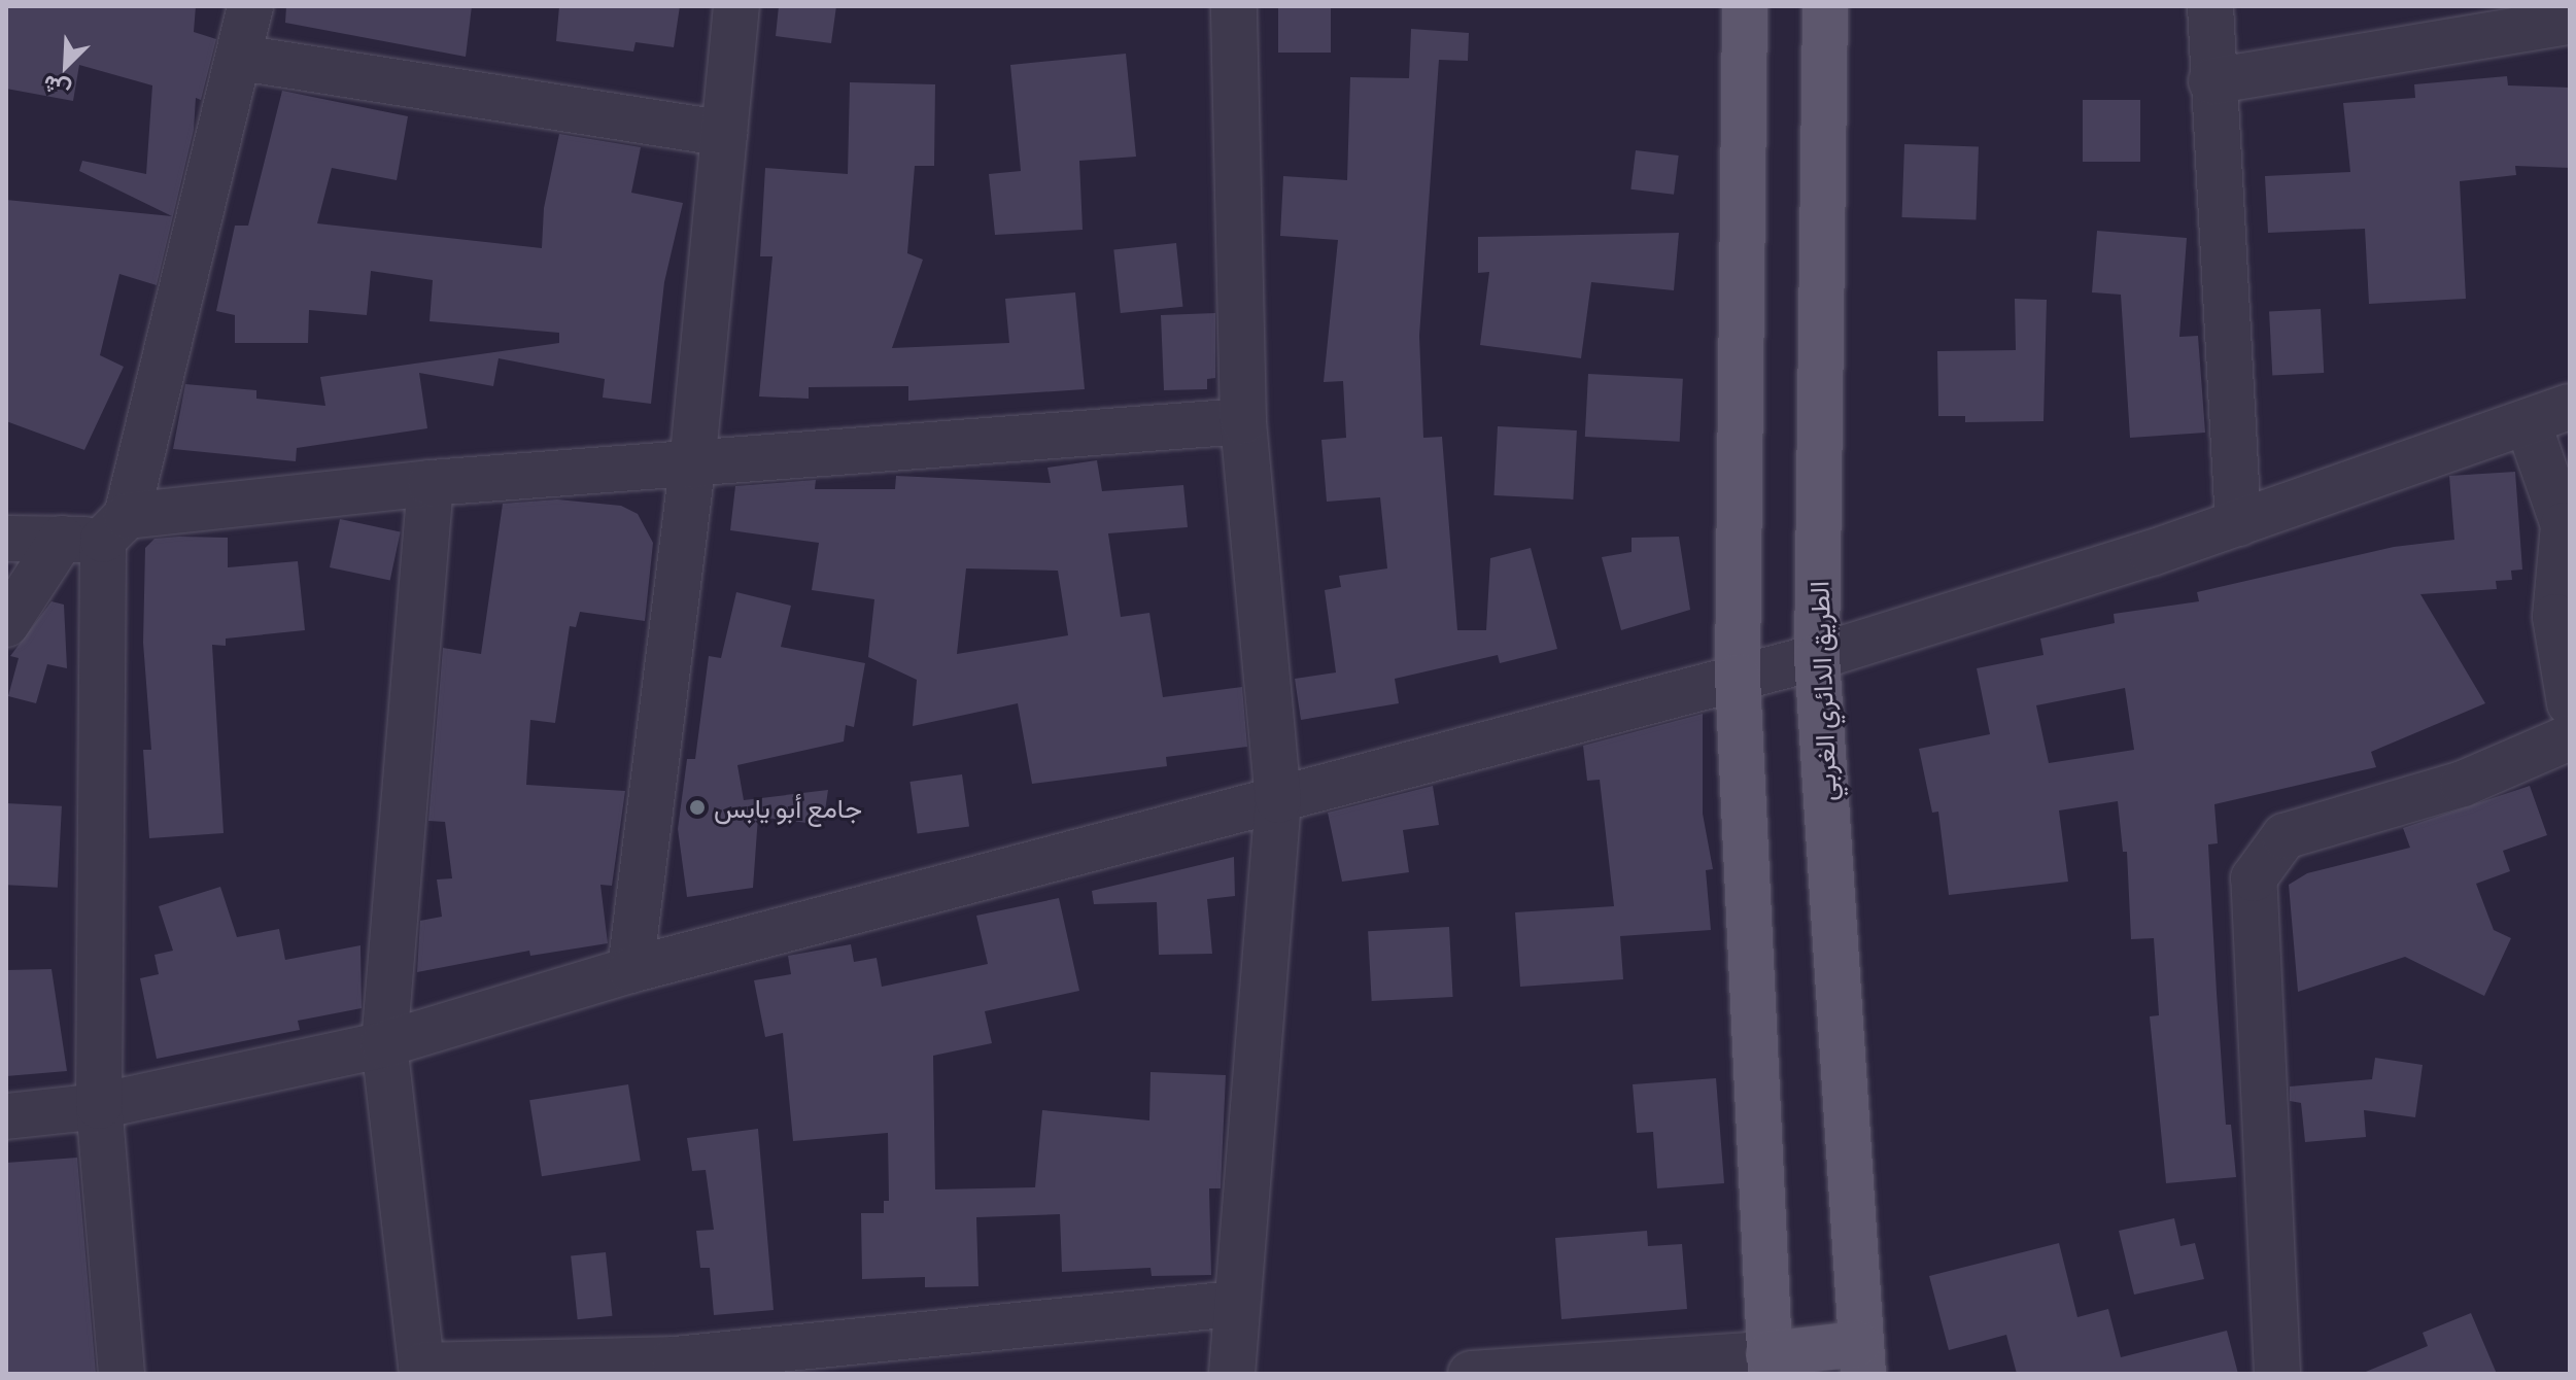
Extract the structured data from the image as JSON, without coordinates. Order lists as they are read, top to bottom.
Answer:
{
  "streets": {
    "main road": ["الطريق الدائري الغربي"]
  },
  "places": ["جامع أبو يابس"],
  "north": "bottom left"
}
